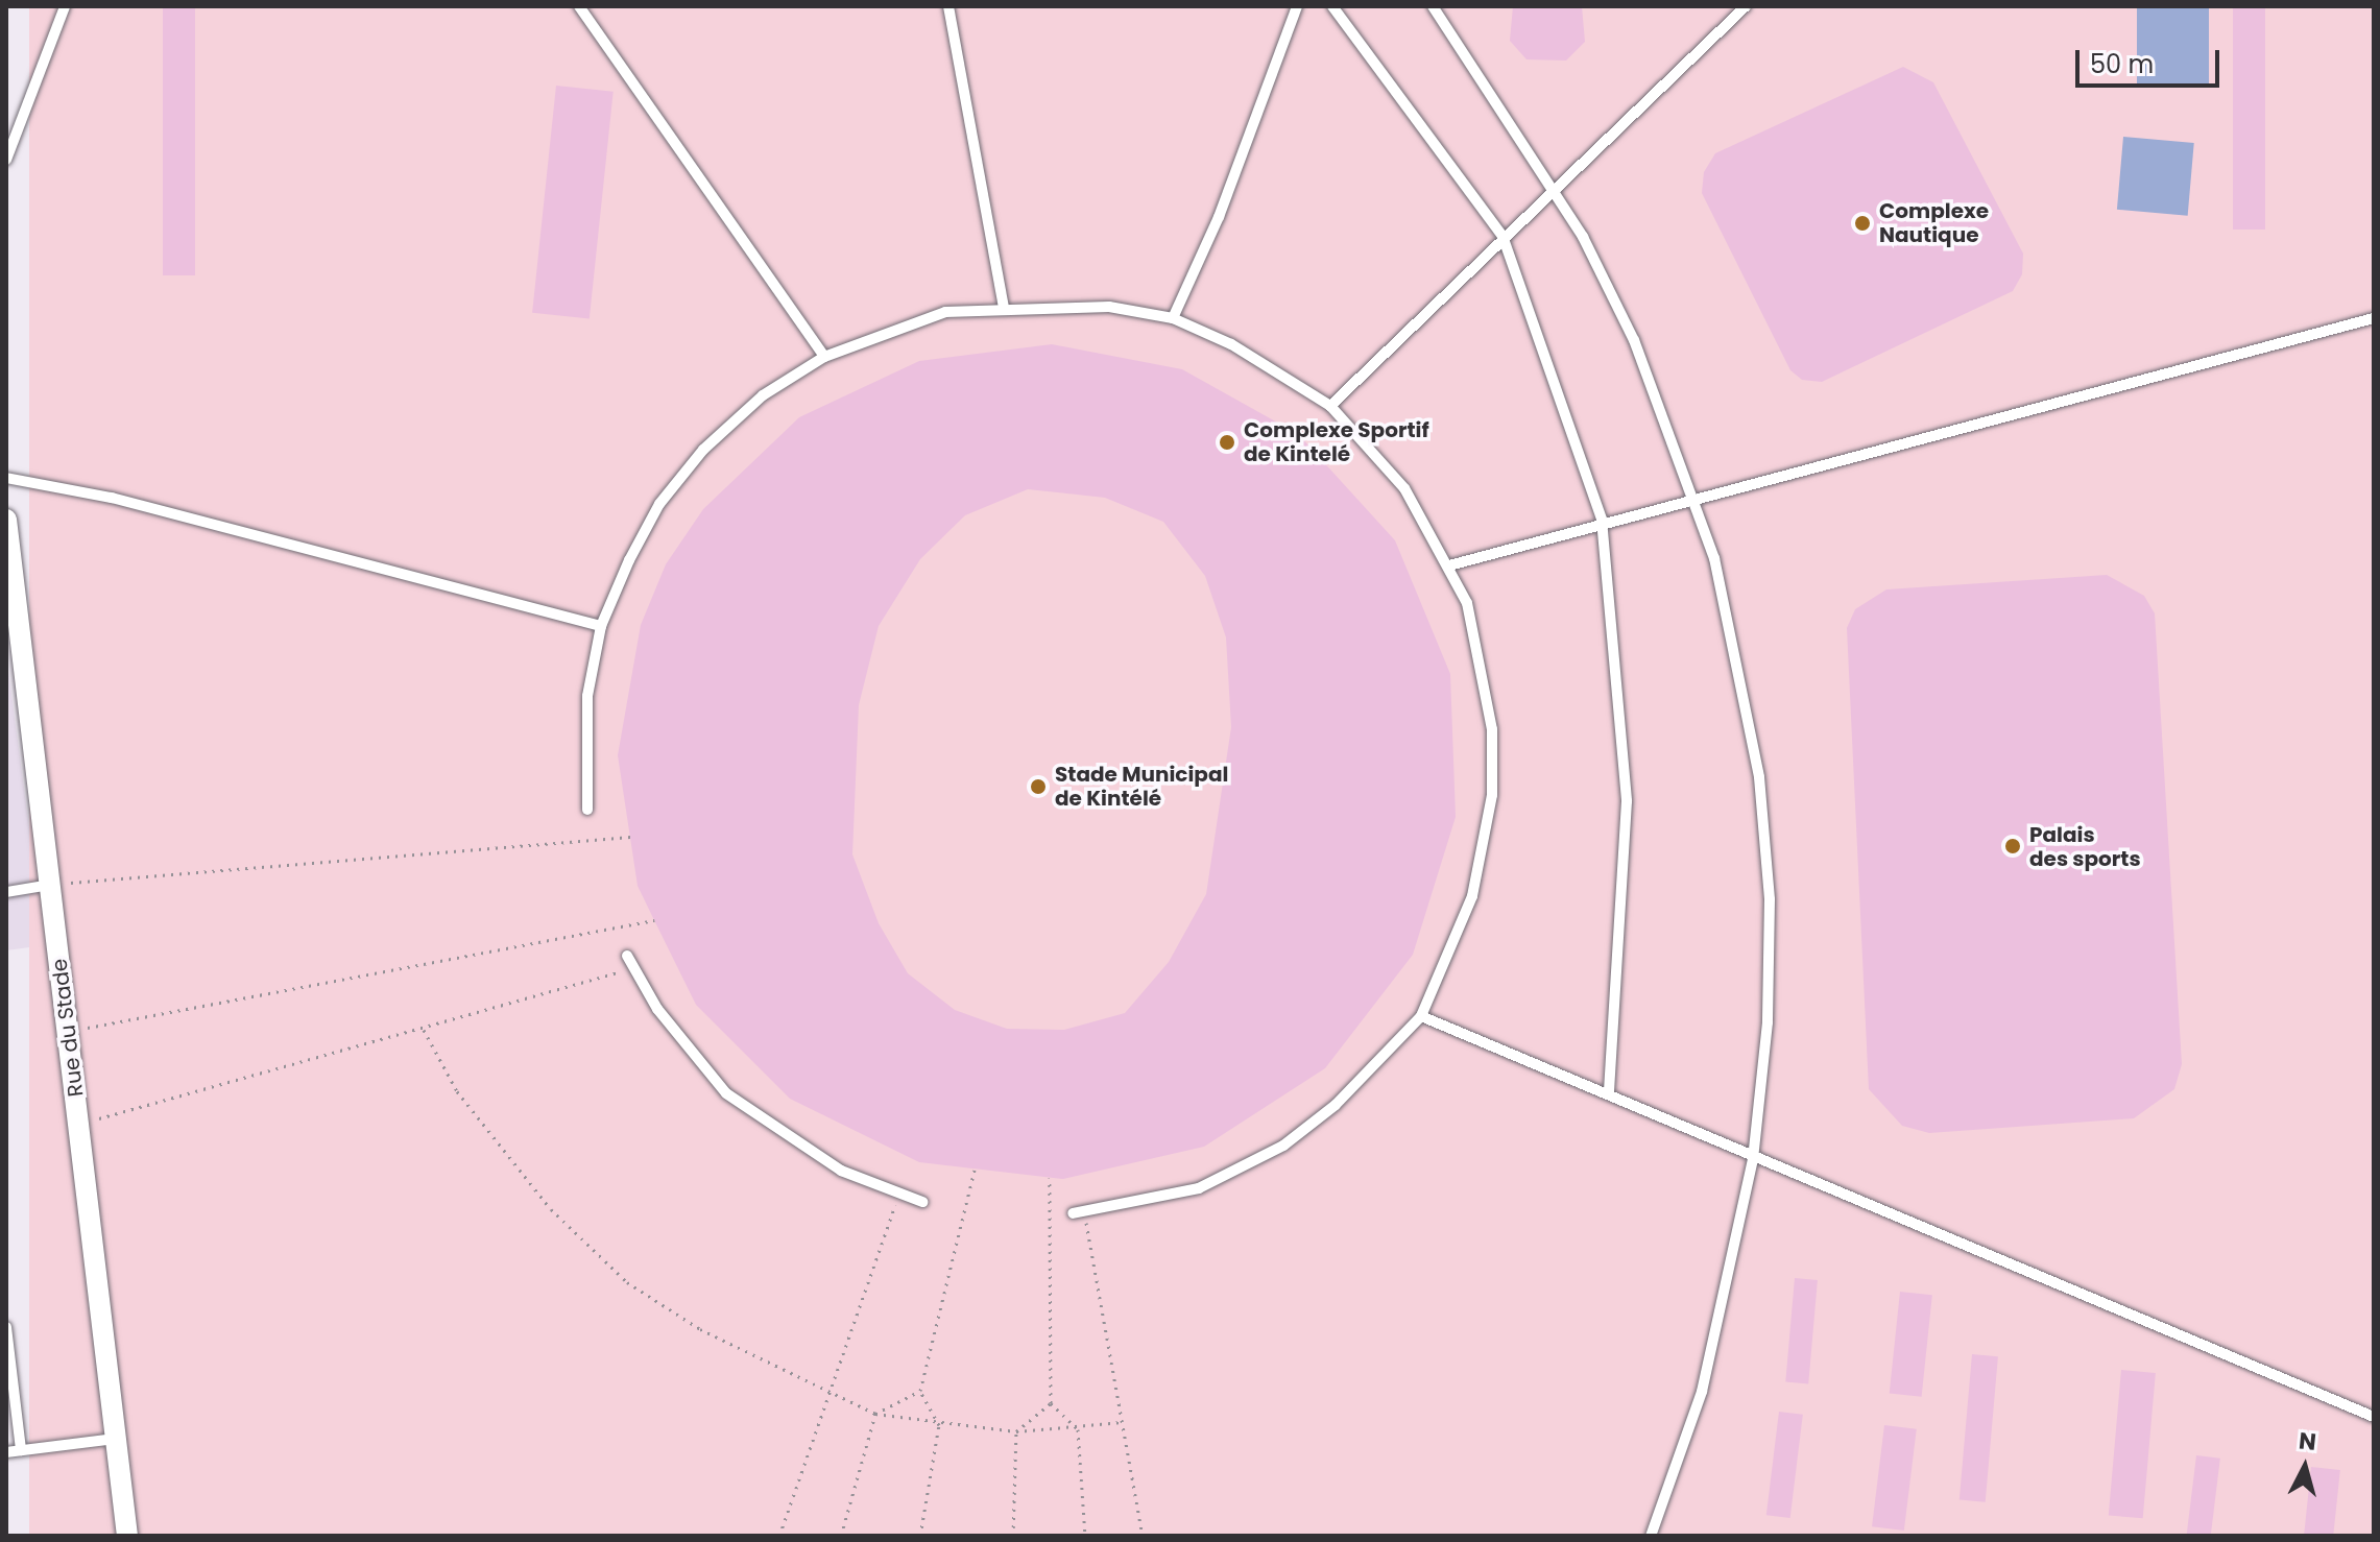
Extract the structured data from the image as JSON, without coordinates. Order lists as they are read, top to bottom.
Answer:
{
  "streets": {
    "street": ["Rue du Stade"]
  },
  "places": [
    "Complexe Nautique",
    "Complexe Sportif de Kintelé",
    "Stade Municipal de Kintélé",
    "Palais des sports"
  ],
  "scale_bar": "50 m",
  "north": "top"
}
